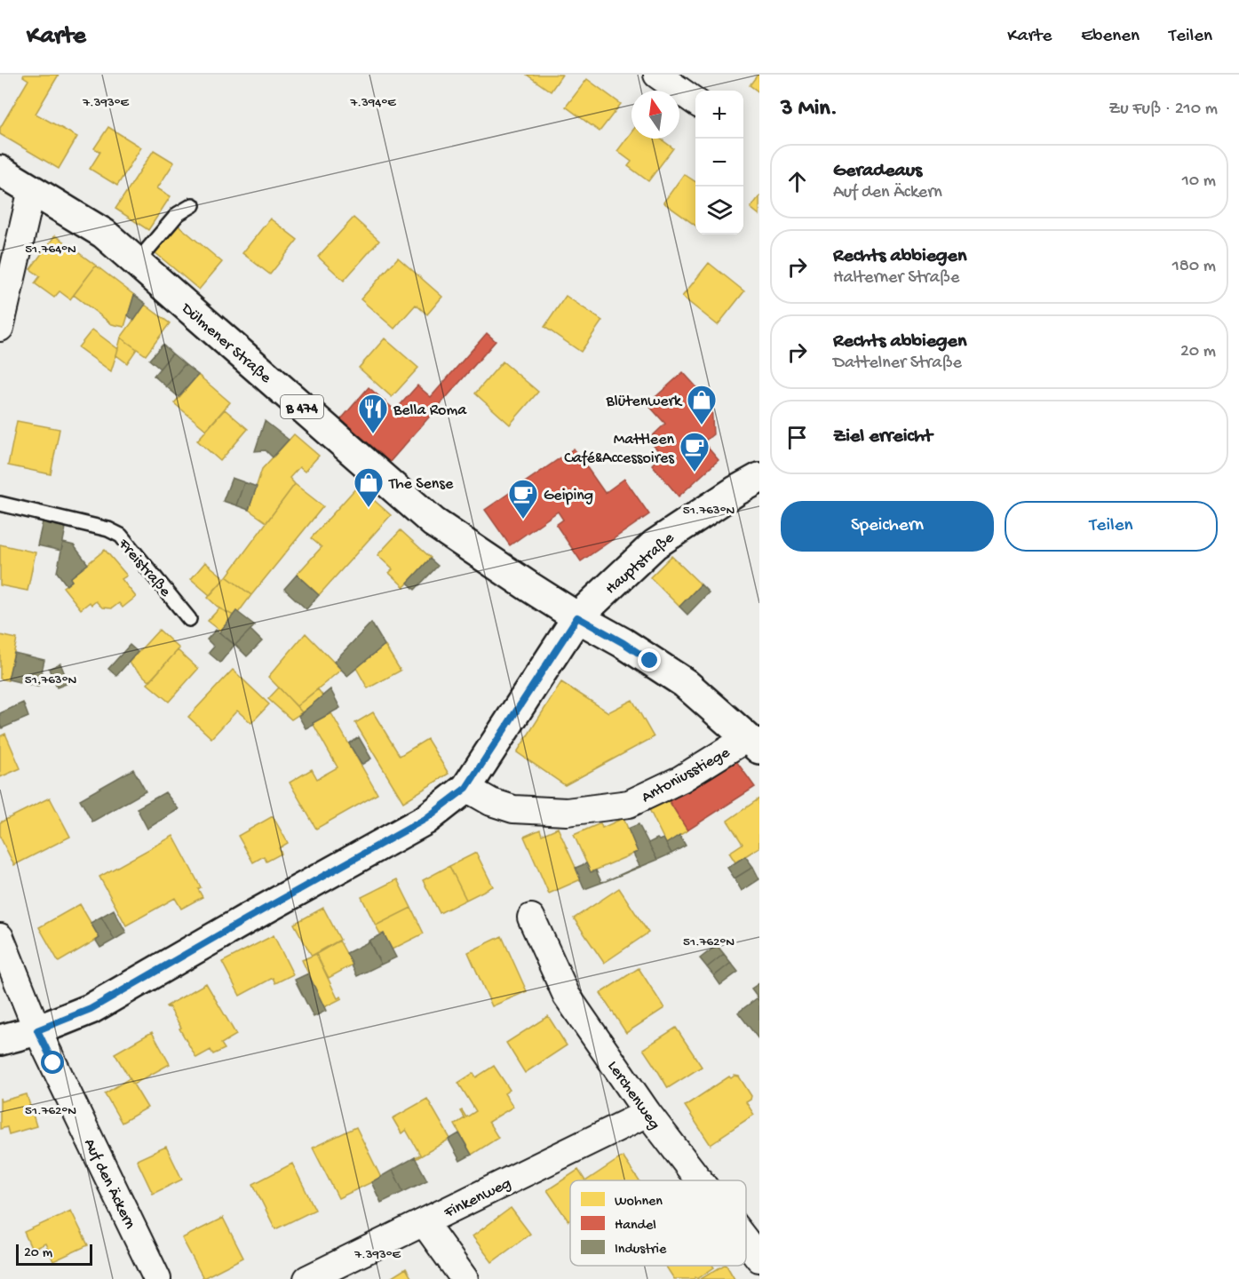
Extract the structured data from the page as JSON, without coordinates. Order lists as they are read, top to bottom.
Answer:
{
  "streets": {
    "street": [
      "Dülmener Straße",
      "B 474",
      "Hauptstraße",
      "Antoniusstiege",
      "Lerchenweg",
      "Auf den Äckern",
      "Finkenweg"
    ],
    "lane": ["Freistraße"]
  },
  "crossings": [
    ["Dülmener Straße", "B 474"],
    ["Dülmener Straße", "Hauptstraße"],
    ["B 474", "Hauptstraße"],
    ["B 474", "Antoniusstiege"],
    ["Hauptstraße", "Antoniusstiege"],
    ["Hauptstraße", "Auf den Äckern"],
    ["Lerchenweg", "Finkenweg"]
  ],
  "places": {
    "shop": ["Blütenwerk", "The Sense"],
    "restaurant": ["Bella Roma"],
    "cafe": ["Mattleen Café&Accessoires", "Geiping"]
  },
  "legend": ["Wohnen", "Handel", "Industrie"],
  "scale_bar": "20 m",
  "north": "top",
  "page": {
    "header": "Karte",
    "nav": ["Karte", "Ebenen", "Teilen"],
    "heading": ["3 Min.", "Zu Fuß · 210 m"],
    "map_buttons": ["+", "−"],
    "list": [
      ["Geradeaus", "Auf den Äckern", "10 m"],
      ["Rechts abbiegen", "Halterner Straße", "180 m"],
      ["Rechts abbiegen", "Dattelner Straße", "20 m"],
      "Ziel erreicht"
    ],
    "buttons": ["Speichern", "Teilen"],
    "scale": "20 m"
  },
  "coordinates": [
    "7.393°E",
    "7.394°E",
    "51.764°N",
    "51.763°N",
    "51.762°N"
  ]
}
